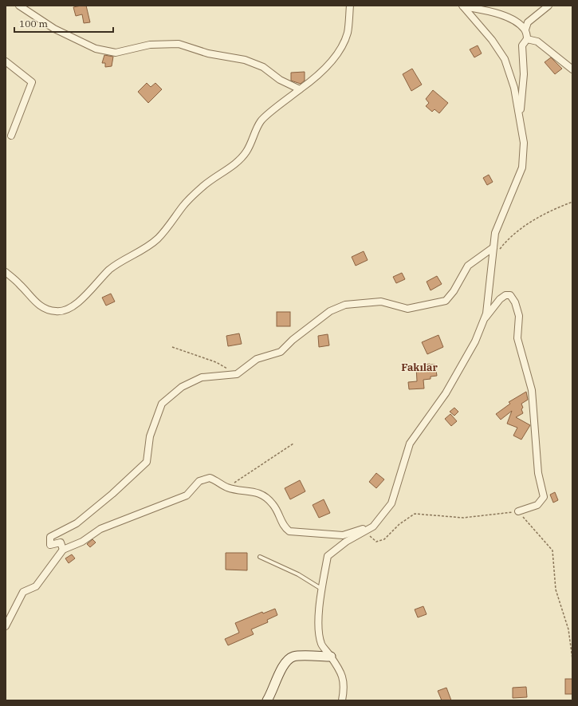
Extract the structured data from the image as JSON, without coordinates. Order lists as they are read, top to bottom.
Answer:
{
  "districts": ["Fakılar"],
  "scale_bar": "100 m"
}
